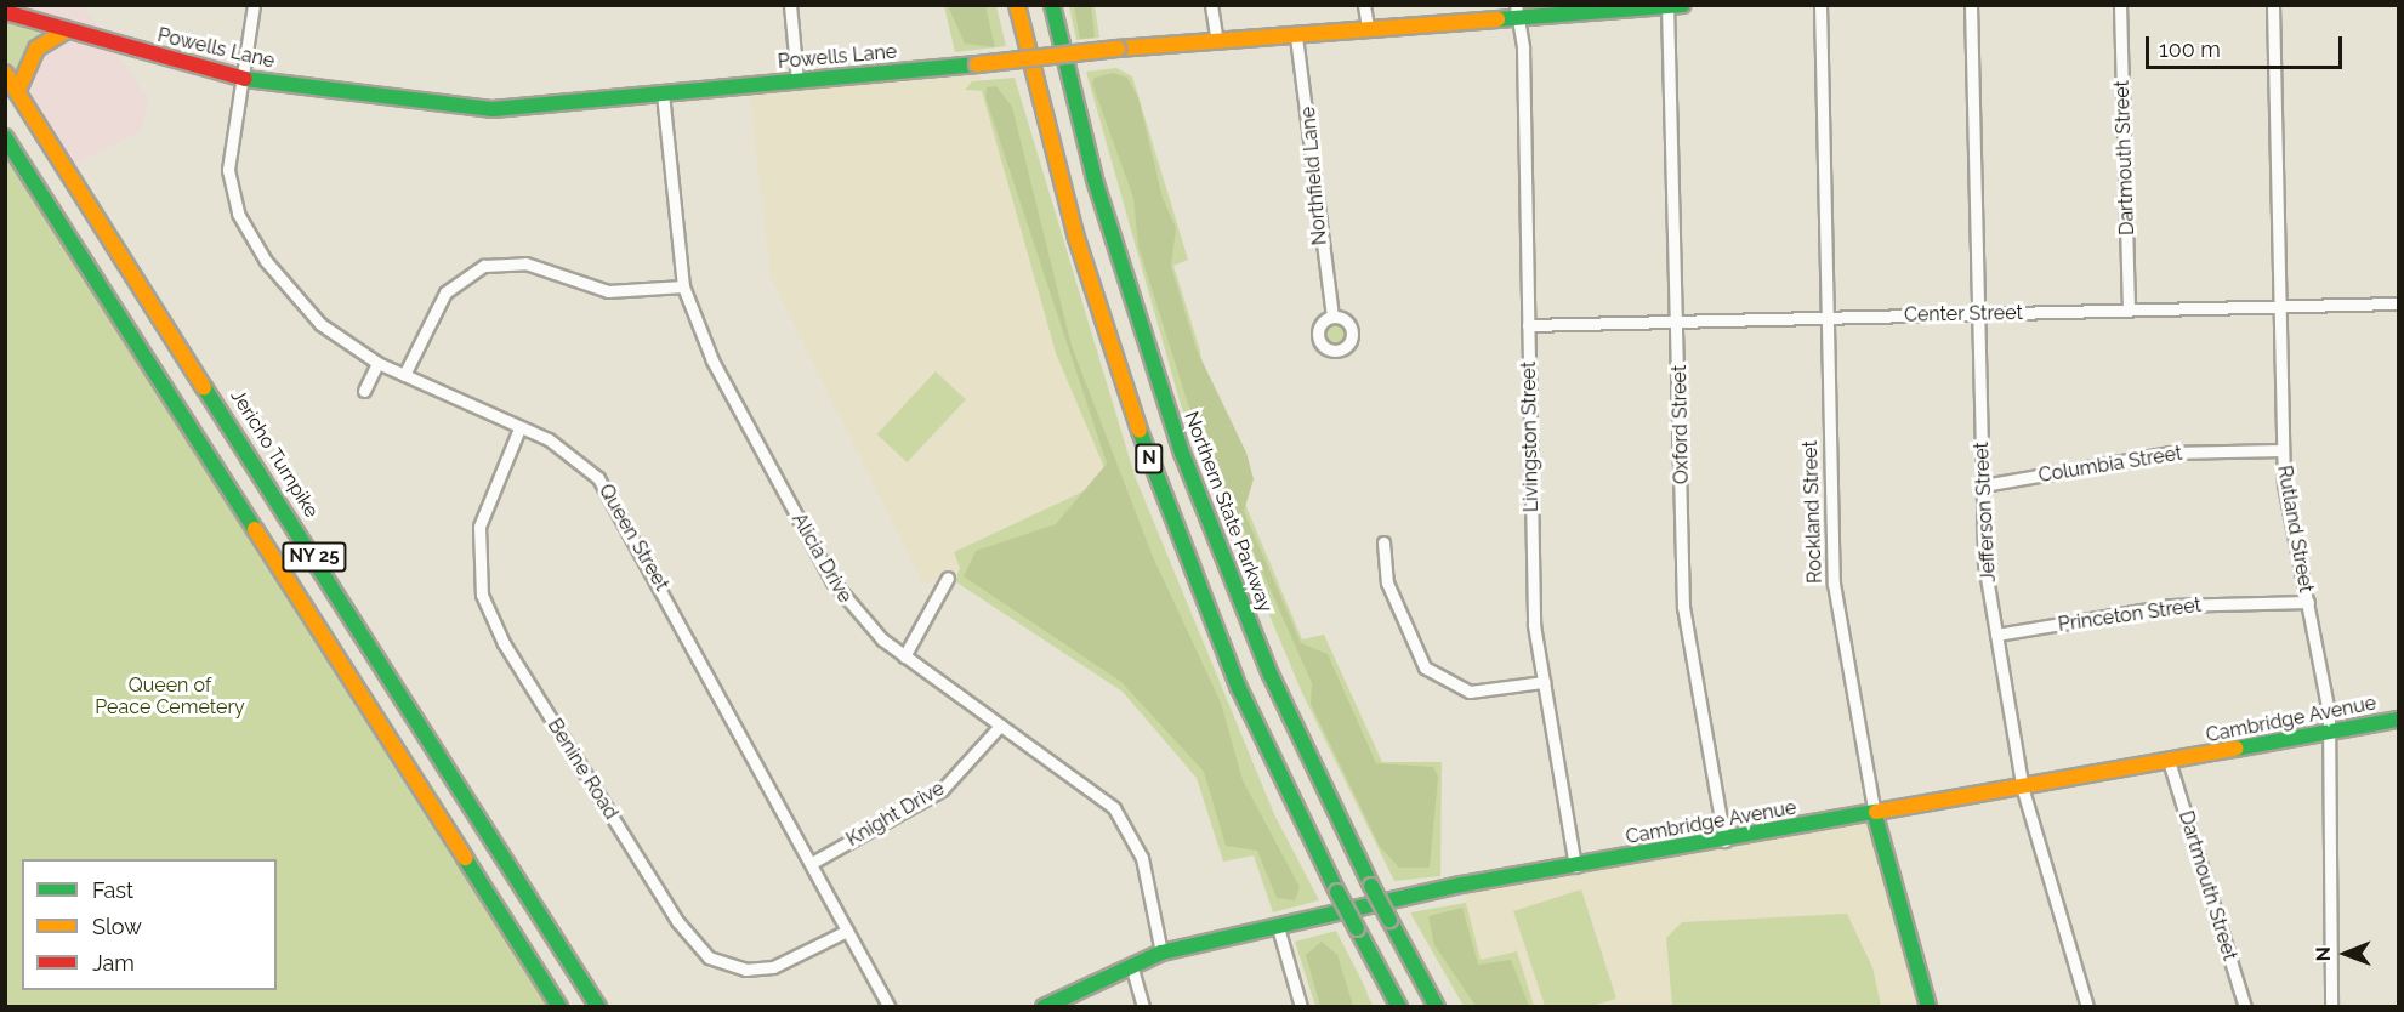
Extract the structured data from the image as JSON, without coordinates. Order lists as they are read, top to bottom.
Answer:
{
  "streets": {
    "main road": [
      "Powells Lane",
      "Jericho Turnpike",
      "N",
      "Northern State Parkway",
      "Rockland Street",
      "NY 25",
      "Cambridge Avenue"
    ],
    "street": [
      "Dartmouth Street",
      "Northfield Lane",
      "Center Street",
      "Oxford Street",
      "Livingston Street",
      "Columbia Street",
      "Jefferson Street",
      "Rutland Street",
      "Queen Street",
      "Alicia Drive",
      "Princeton Street",
      "Benine Road",
      "Knight Drive"
    ]
  },
  "crossings": [
    ["Powells Lane", "Northfield Lane"],
    ["Powells Lane", "Oxford Street"],
    ["Powells Lane", "Livingston Street"],
    ["Powells Lane", "Queen Street"],
    ["Powells Lane", "Alicia Drive"],
    ["Dartmouth Street", "Center Street"],
    ["Dartmouth Street", "Cambridge Avenue"],
    ["Center Street", "Oxford Street"],
    ["Center Street", "Livingston Street"],
    ["Center Street", "Rockland Street"],
    ["Center Street", "Jefferson Street"],
    ["Center Street", "Rutland Street"],
    ["Oxford Street", "Cambridge Avenue"],
    ["Livingston Street", "Cambridge Avenue"],
    ["Columbia Street", "Jefferson Street"],
    ["Columbia Street", "Rutland Street"],
    ["Rockland Street", "Cambridge Avenue"],
    ["Jefferson Street", "Princeton Street"],
    ["Jefferson Street", "Cambridge Avenue"],
    ["Rutland Street", "Princeton Street"],
    ["Rutland Street", "Cambridge Avenue"],
    ["Queen Street", "Benine Road"],
    ["Queen Street", "Knight Drive"],
    ["Alicia Drive", "Cambridge Avenue"],
    ["Alicia Drive", "Knight Drive"]
  ],
  "parks": ["Queen of Peace Cemetery"],
  "legend": ["Fast", "Slow", "Jam"],
  "scale_bar": "100 m",
  "north": "left"
}
